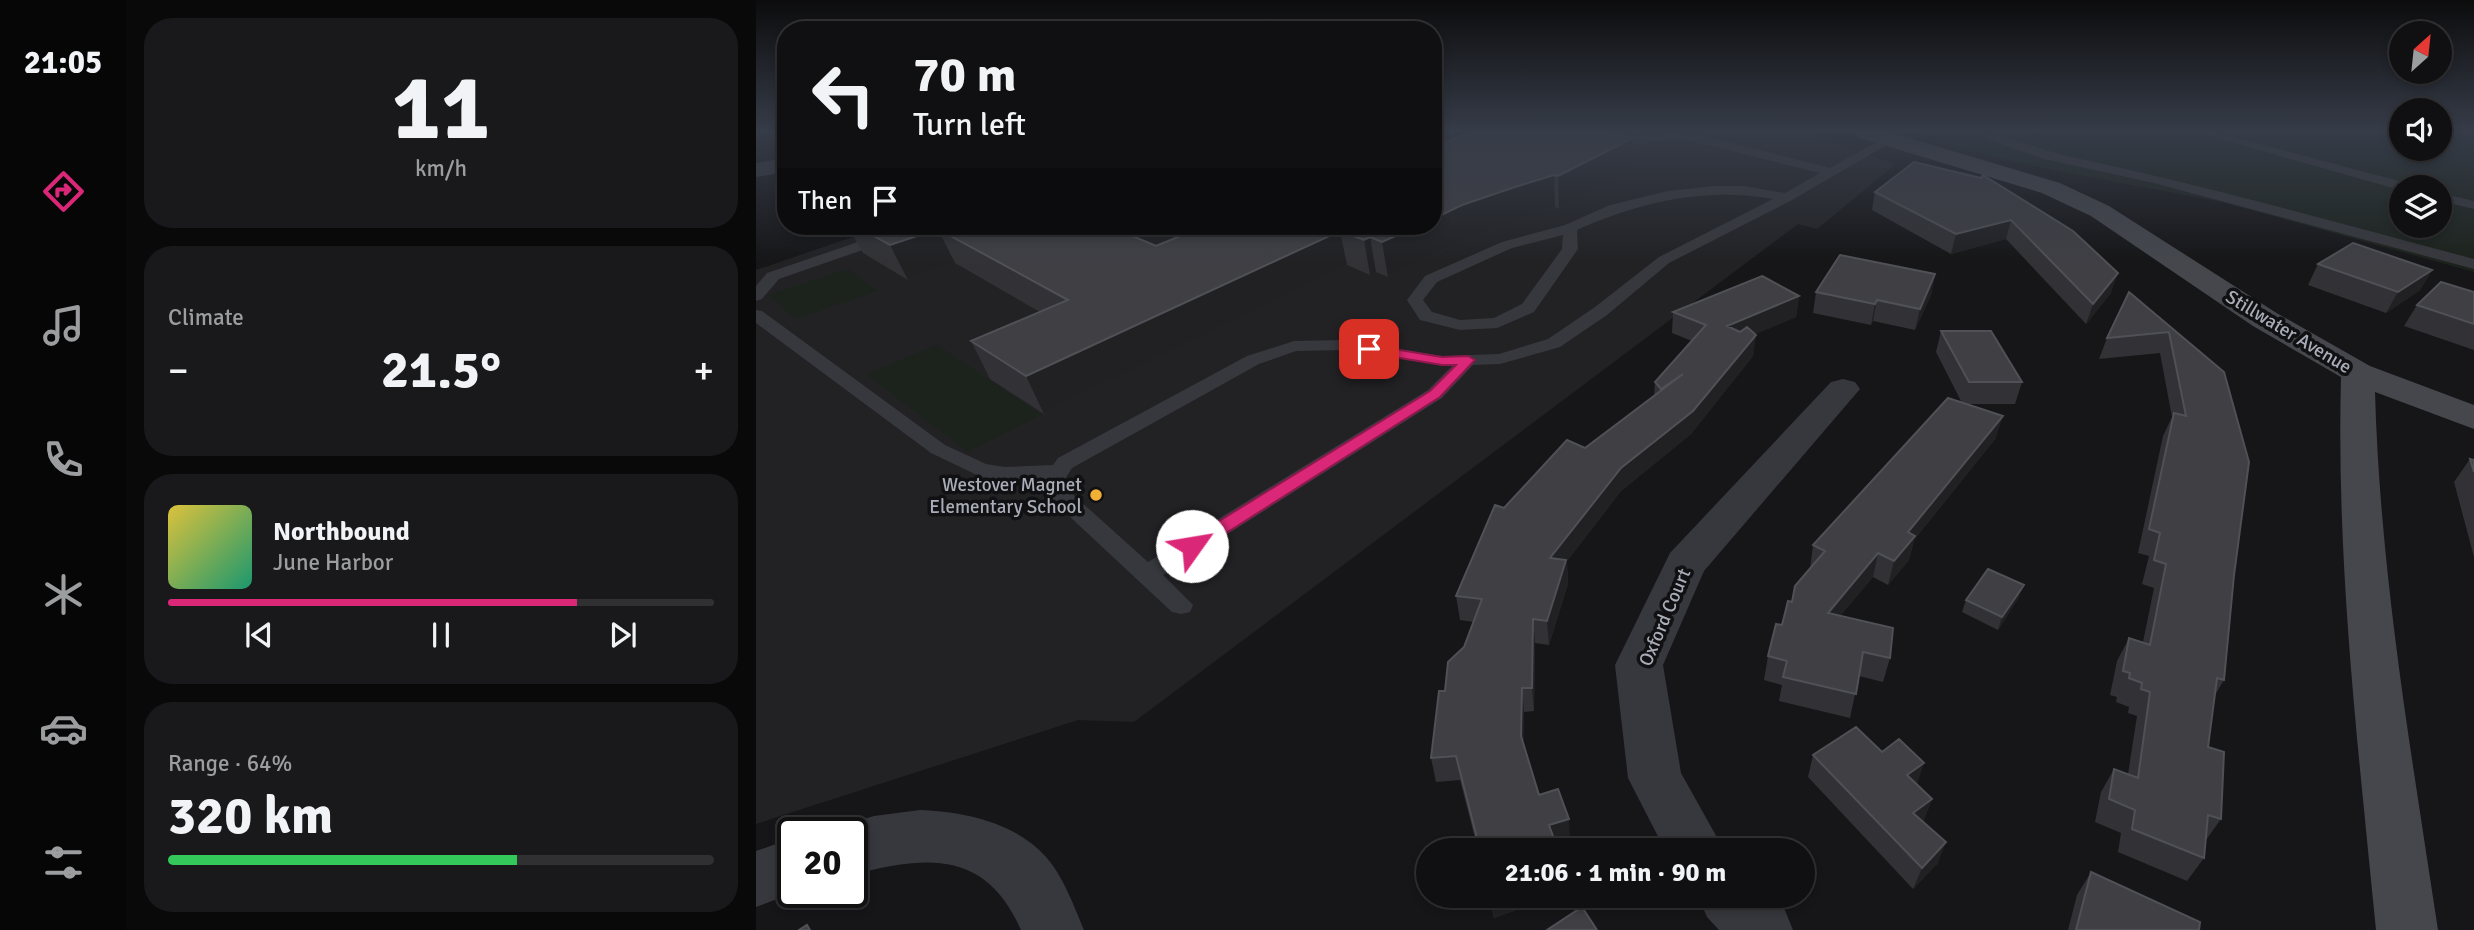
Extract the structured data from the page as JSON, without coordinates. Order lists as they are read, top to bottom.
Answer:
{
  "streets": {
    "main road": ["Stillwater Avenue"],
    "street": ["Oxford Court"]
  },
  "places": ["Westover Magnet Elementary School"],
  "north": "top right",
  "page": {
    "tabs": "21:05",
    "tile": [
      ["11", "km/h"],
      "Climate",
      ["Range · 64%", "320 km"]
    ],
    "turn": ["70 m", "Turn left"],
    "then": "Then",
    "heat": ["−", "21.5°", "+"],
    "song": ["Northbound", "June Harbor"],
    "limit": "20",
    "trip": "21:06 · 1 min · 90 m"
  }
}
